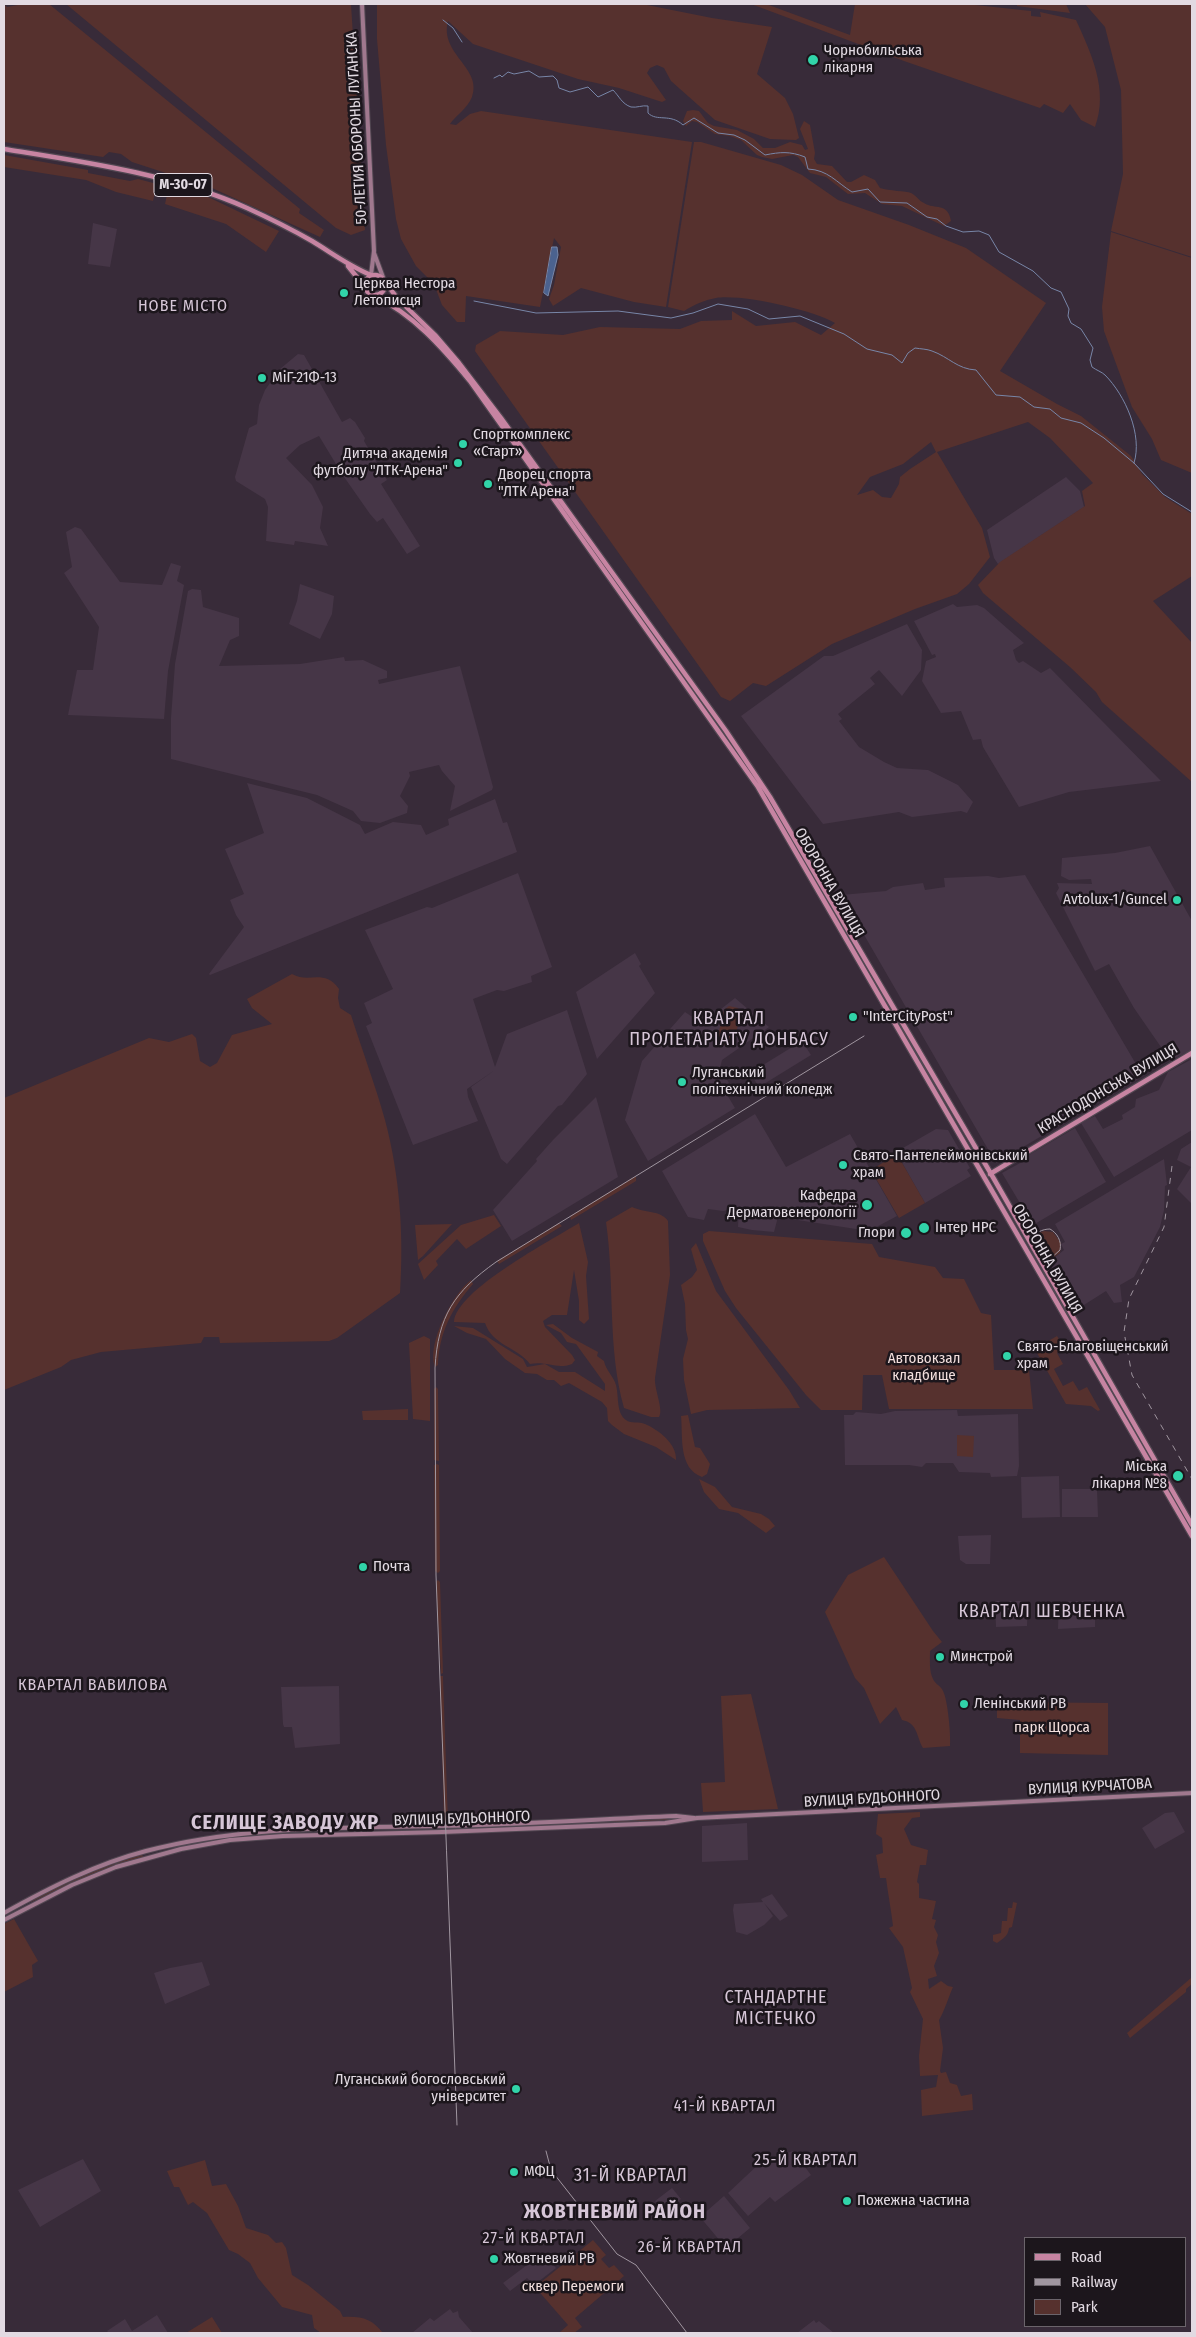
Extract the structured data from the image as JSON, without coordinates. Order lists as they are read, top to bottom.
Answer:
{
  "streets": {
    "main road": [
      "50-ЛЕТИЯ ОБОРОНЫ ЛУГАНСКА",
      "М-30-07",
      "ОБОРОННА ВУЛИЦЯ",
      "КРАСНОДОНСЬКА ВУЛИЦЯ",
      "ВУЛИЦЯ КУРЧАТОВА",
      "ВУЛИЦЯ БУДЬОННОГО"
    ]
  },
  "crossings": [
    ["ОБОРОННА ВУЛИЦЯ", "КРАСНОДОНСЬКА ВУЛИЦЯ"],
    ["ВУЛИЦЯ КУРЧАТОВА", "ВУЛИЦЯ БУДЬОННОГО"]
  ],
  "districts": [
    "НОВЕ МІСТО",
    "КВАРТАЛ ПРОЛЕТАРІАТУ ДОНБАСУ",
    "КВАРТАЛ ШЕВЧЕНКА",
    "КВАРТАЛ ВАВИЛОВА",
    "СЕЛИЩЕ ЗАВОДУ ЖР",
    "СТАНДАРТНЕ МІСТЕЧКО",
    "41-Й КВАРТАЛ",
    "25-Й КВАРТАЛ",
    "31-Й КВАРТАЛ",
    "ЖОВТНЕВИЙ РАЙОН",
    "27-Й КВАРТАЛ",
    "26-Й КВАРТАЛ"
  ],
  "parks": ["Автовокзал кладбище", "парк Щорса", "сквер Перемоги"],
  "places": [
    "Чорнобильська лікарня",
    "Церква Нестора Летописця",
    "МіГ-21Ф-13",
    "Спорткомплекс «Старт»",
    "Дитяча академія футболу \"ЛТК-Арена\"",
    "Дворец спорта \"ЛТК Арена\"",
    "Avtolux-1/Guncel",
    "\"InterCityPost\"",
    "Луганський політехнічний коледж",
    "Свято-Пантелеймонівський храм",
    "Кафедра Дерматовенерології",
    "Інтер НРС",
    "Глори",
    "Свято-Благовіщенський храм",
    "Міська лікарня №8",
    "Почта",
    "Минстрой",
    "Ленінський РВ",
    "Луганський богословський університет",
    "МФЦ",
    "Пожежна частина",
    "Жовтневий РВ"
  ],
  "legend": ["Road", "Railway", "Park"]
}
